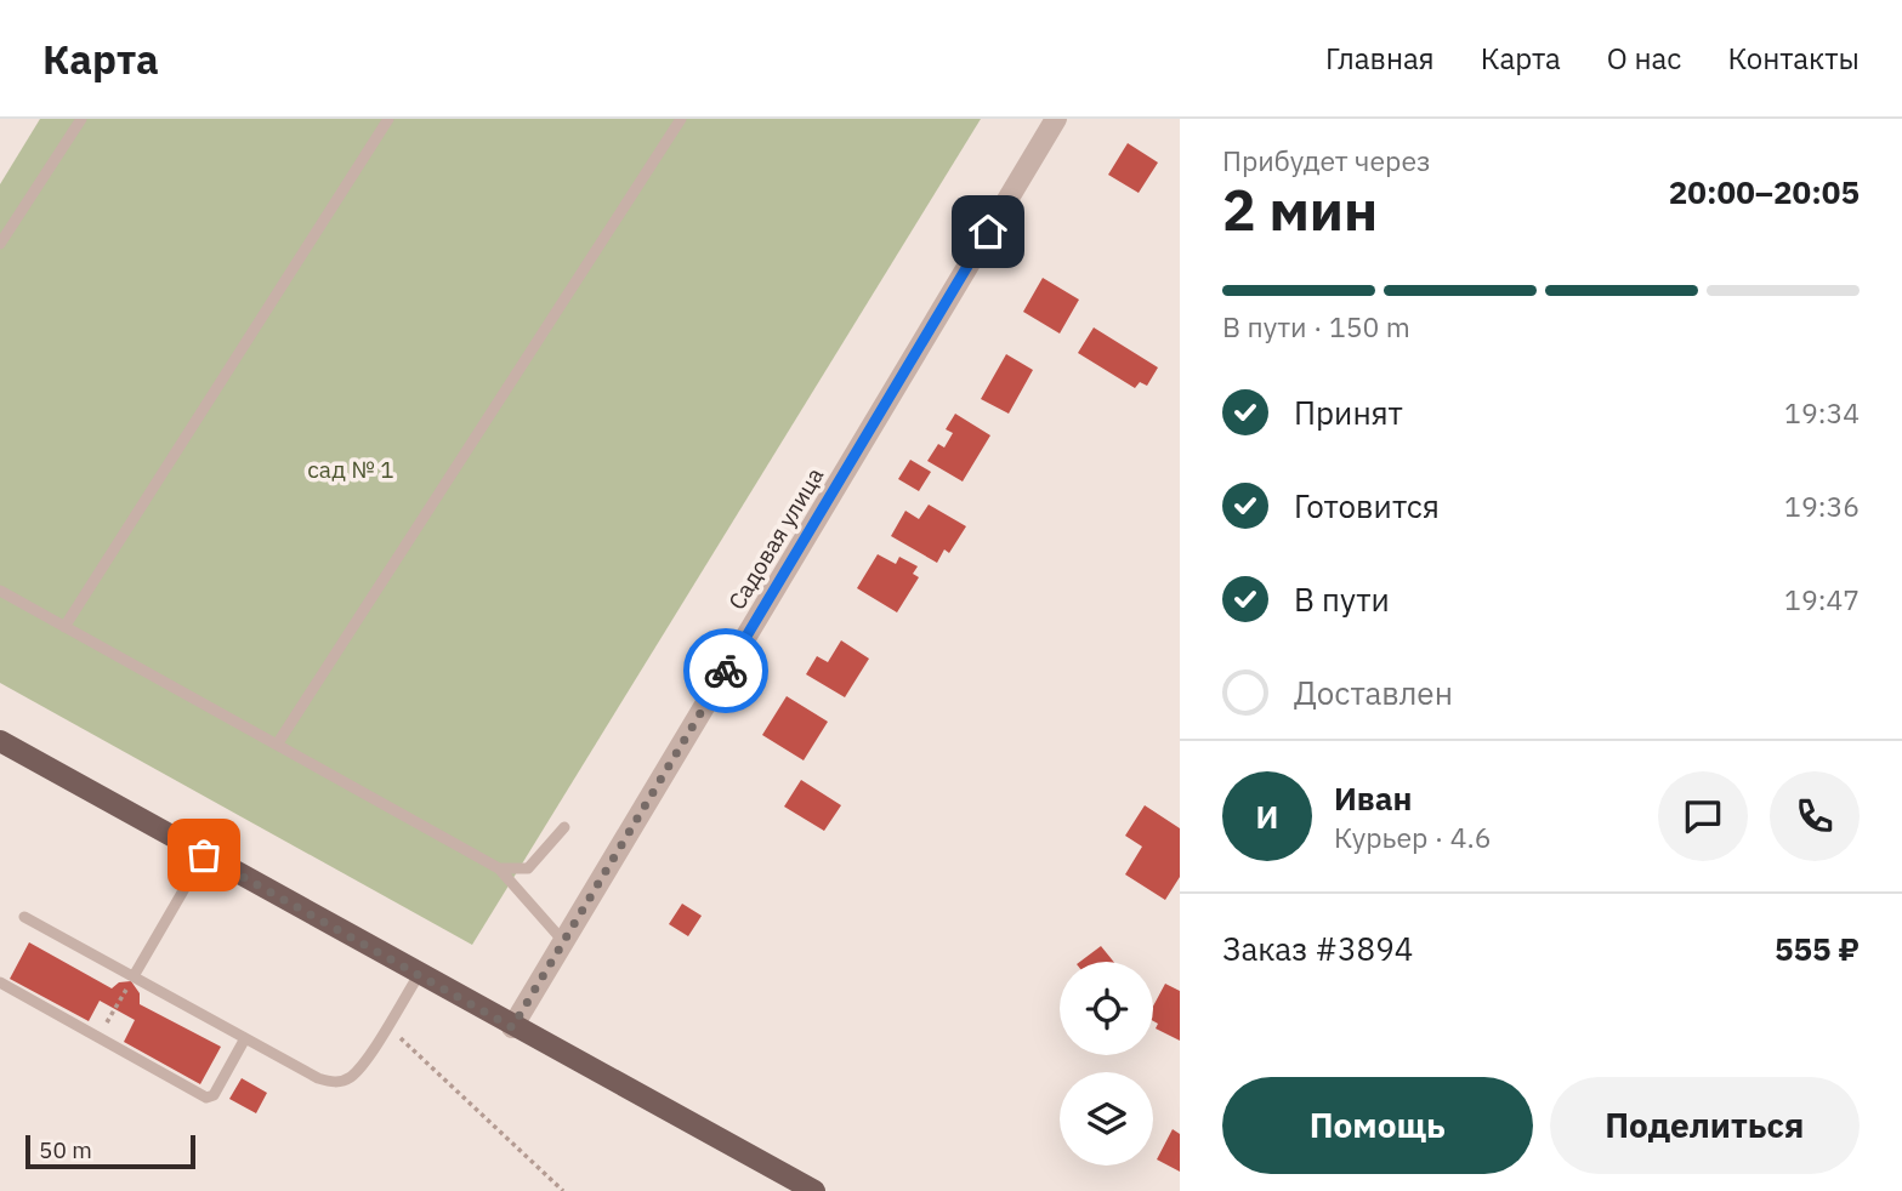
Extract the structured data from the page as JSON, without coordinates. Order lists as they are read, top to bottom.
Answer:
{
  "streets": {
    "street": ["Садовая улица"]
  },
  "parks": ["сад № 1"],
  "scale_bar": "50 m",
  "page": {
    "header": "Карта",
    "nav": [
      "Главная",
      "Карта",
      "О нас",
      "Контакты"
    ],
    "heading": ["2 мин", "Прибудет через", "20:00–20:05"],
    "panel": [
      "Иван",
      "Курьер · 4.6",
      "Заказ #3894",
      "555 ₽"
    ],
    "bar": "В пути · 150 m",
    "list": [
      ["Принят", "19:34"],
      ["Готовится", "19:36"],
      ["В пути", "19:47"],
      "Доставлен"
    ],
    "round": "И",
    "buttons": ["Помощь", "Поделиться"],
    "scale": "50 m"
  }
}
